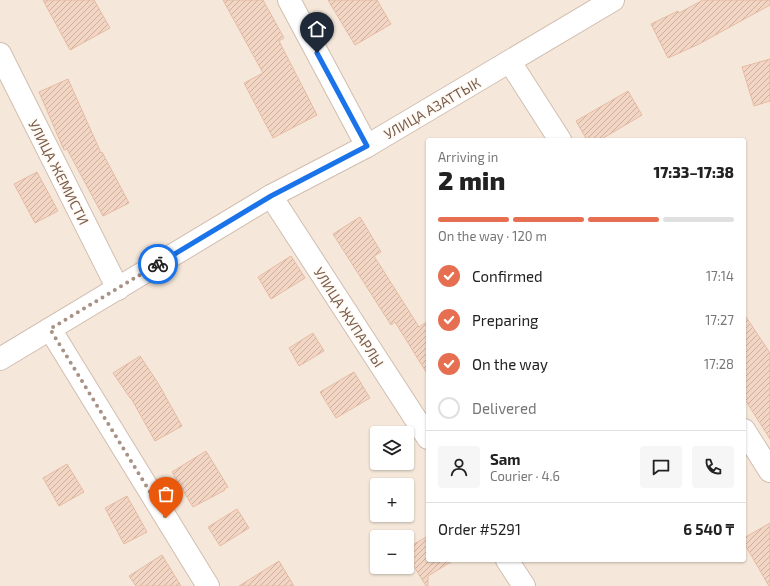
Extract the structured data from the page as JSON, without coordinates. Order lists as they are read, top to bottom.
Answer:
{
  "streets": {
    "street": ["УЛИЦА АЗАТТЫК", "УЛИЦА ЖЕМИСТИ", "УЛИЦА ЖУПАРЛЫ"]
  },
  "crossings": [
    ["УЛИЦА АЗАТТЫК", "УЛИЦА ЖЕМИСТИ"],
    ["УЛИЦА АЗАТТЫК", "УЛИЦА ЖУПАРЛЫ"]
  ],
  "page": {
    "heading": ["2 min", "Arriving in", "17:33–17:38"],
    "panel": [
      "Sam",
      "Courier · 4.6",
      "Order #5291",
      "6 540 ₸"
    ],
    "bar": "On the way · 120 m",
    "list": [
      ["Confirmed", "17:14"],
      ["Preparing", "17:27"],
      ["On the way", "17:28"],
      "Delivered"
    ],
    "map_buttons": ["+", "−"]
  }
}
